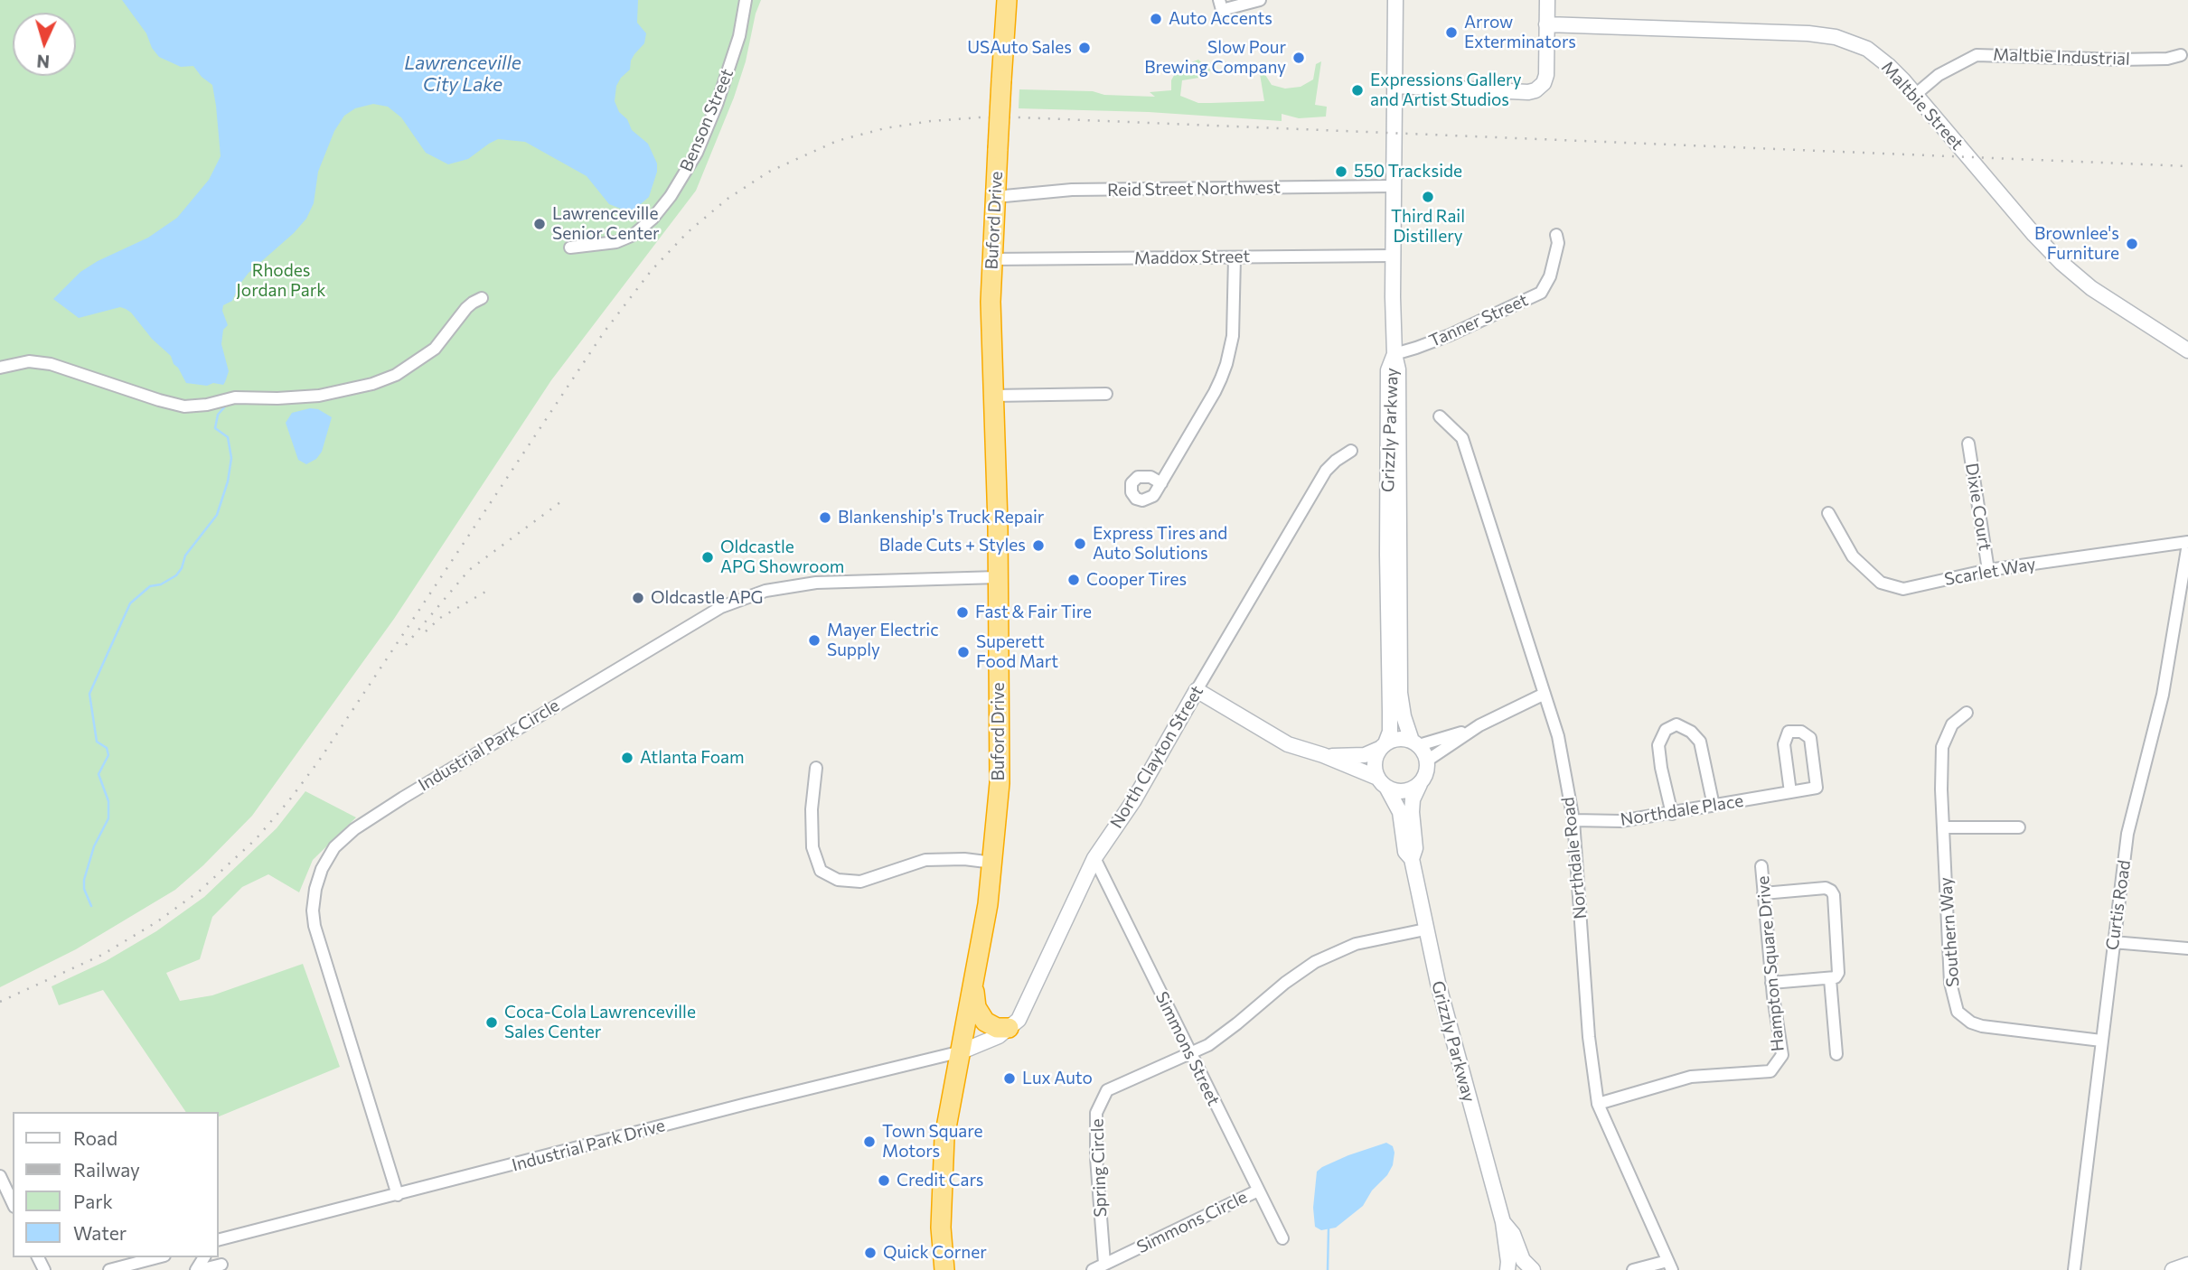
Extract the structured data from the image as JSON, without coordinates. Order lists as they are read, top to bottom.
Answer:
{
  "streets": {
    "highway": ["Buford Drive"],
    "street": [
      "Maltbie Industrial",
      "Maltbie Street",
      "Benson Street",
      "Reid Street Northwest",
      "Maddox Street",
      "Tanner Street",
      "Grizzly Parkway",
      "Dixie Court",
      "Scarlet Way",
      "Industrial Park Circle",
      "North Clayton Street",
      "Northdale Place",
      "Northdale Road",
      "Curtis Road",
      "Southern Way",
      "Hampton Square Drive",
      "Simmons Street",
      "Industrial Park Drive",
      "Spring Circle",
      "Simmons Circle"
    ]
  },
  "crossings": [
    ["Maltbie Industrial", "Maltbie Street"],
    ["Reid Street Northwest", "Buford Drive"],
    ["Buford Drive", "Maddox Street"],
    ["Buford Drive", "Industrial Park Circle"],
    ["Buford Drive", "North Clayton Street"],
    ["Buford Drive", "Industrial Park Drive"],
    ["Tanner Street", "Grizzly Parkway"],
    ["Grizzly Parkway", "Spring Circle"],
    ["Dixie Court", "Scarlet Way"],
    ["Scarlet Way", "Curtis Road"],
    ["Industrial Park Circle", "Industrial Park Drive"],
    ["North Clayton Street", "Simmons Street"],
    ["North Clayton Street", "Industrial Park Drive"],
    ["Northdale Place", "Northdale Road"],
    ["Northdale Road", "Hampton Square Drive"],
    ["Curtis Road", "Southern Way"],
    ["Simmons Street", "Spring Circle"],
    ["Simmons Street", "Simmons Circle"],
    ["Spring Circle", "Simmons Circle"]
  ],
  "water": ["Lawrenceville City Lake"],
  "parks": ["Rhodes Jordan Park"],
  "places": [
    "Auto Accents",
    "Arrow Exterminators",
    "USAuto Sales",
    "Slow Pour Brewing Company",
    "Expressions Gallery and Artist Studios",
    "550 Trackside",
    "Third Rail Distillery",
    "Lawrenceville Senior Center",
    "Brownlee's Furniture",
    "Blankenship's Truck Repair",
    "Express Tires and Auto Solutions",
    "Blade Cuts + Styles",
    "Oldcastle APG Showroom",
    "Cooper Tires",
    "Oldcastle APG",
    "Fast & Fair Tire",
    "Mayer Electric Supply",
    "Superett Food Mart",
    "Atlanta Foam",
    "Coca-Cola Lawrenceville Sales Center",
    "Lux Auto",
    "Town Square Motors",
    "Credit Cars",
    "Quick Corner"
  ],
  "legend": [
    "Road",
    "Railway",
    "Park",
    "Water"
  ],
  "north": "bottom"
}
